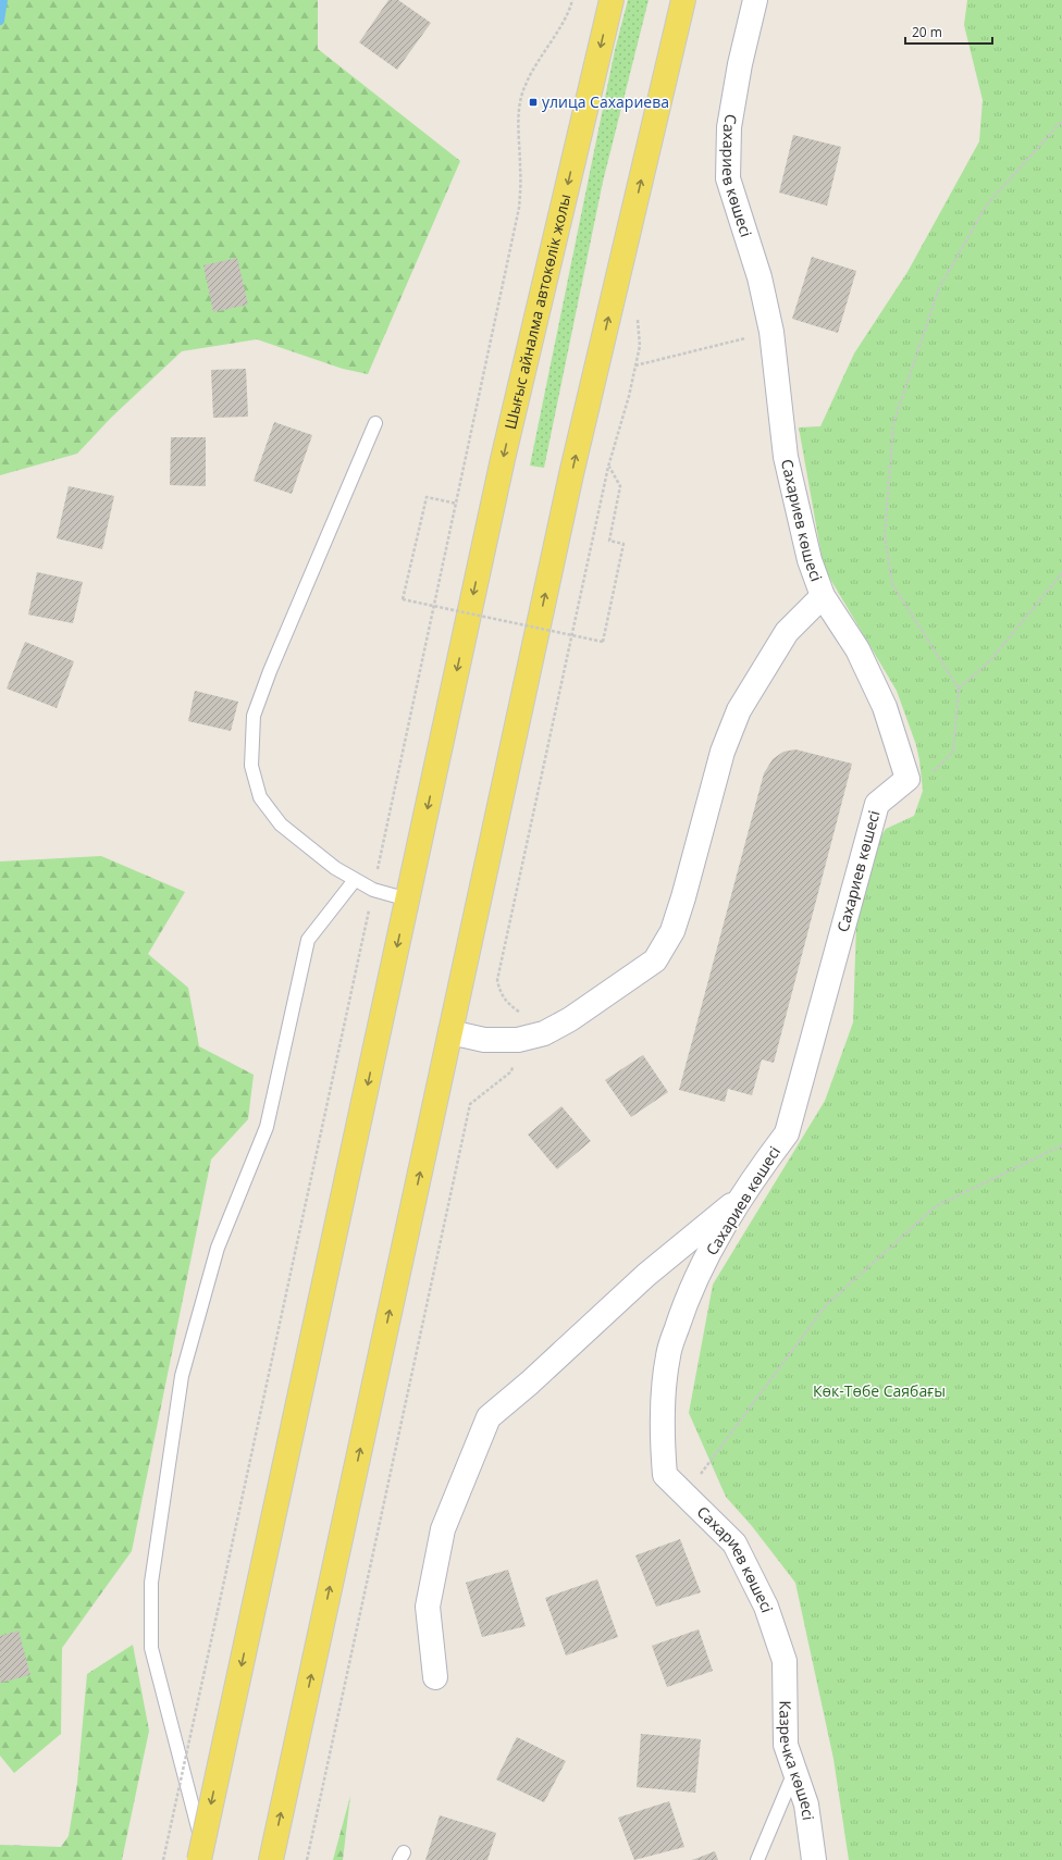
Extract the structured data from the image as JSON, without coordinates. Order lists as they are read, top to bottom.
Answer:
{
  "streets": {
    "main road": ["Шығыс айналма автокөлік жолы"],
    "street": ["Сахариев көшесі", "Казречка көшесі"]
  },
  "crossings": [
    ["Сахариев көшесі", "Казречка көшесі"]
  ],
  "parks": ["Көк-Төбе Саябағы"],
  "places": {
    "transit": ["улица Сахариева"]
  },
  "scale_bar": "20 m"
}
